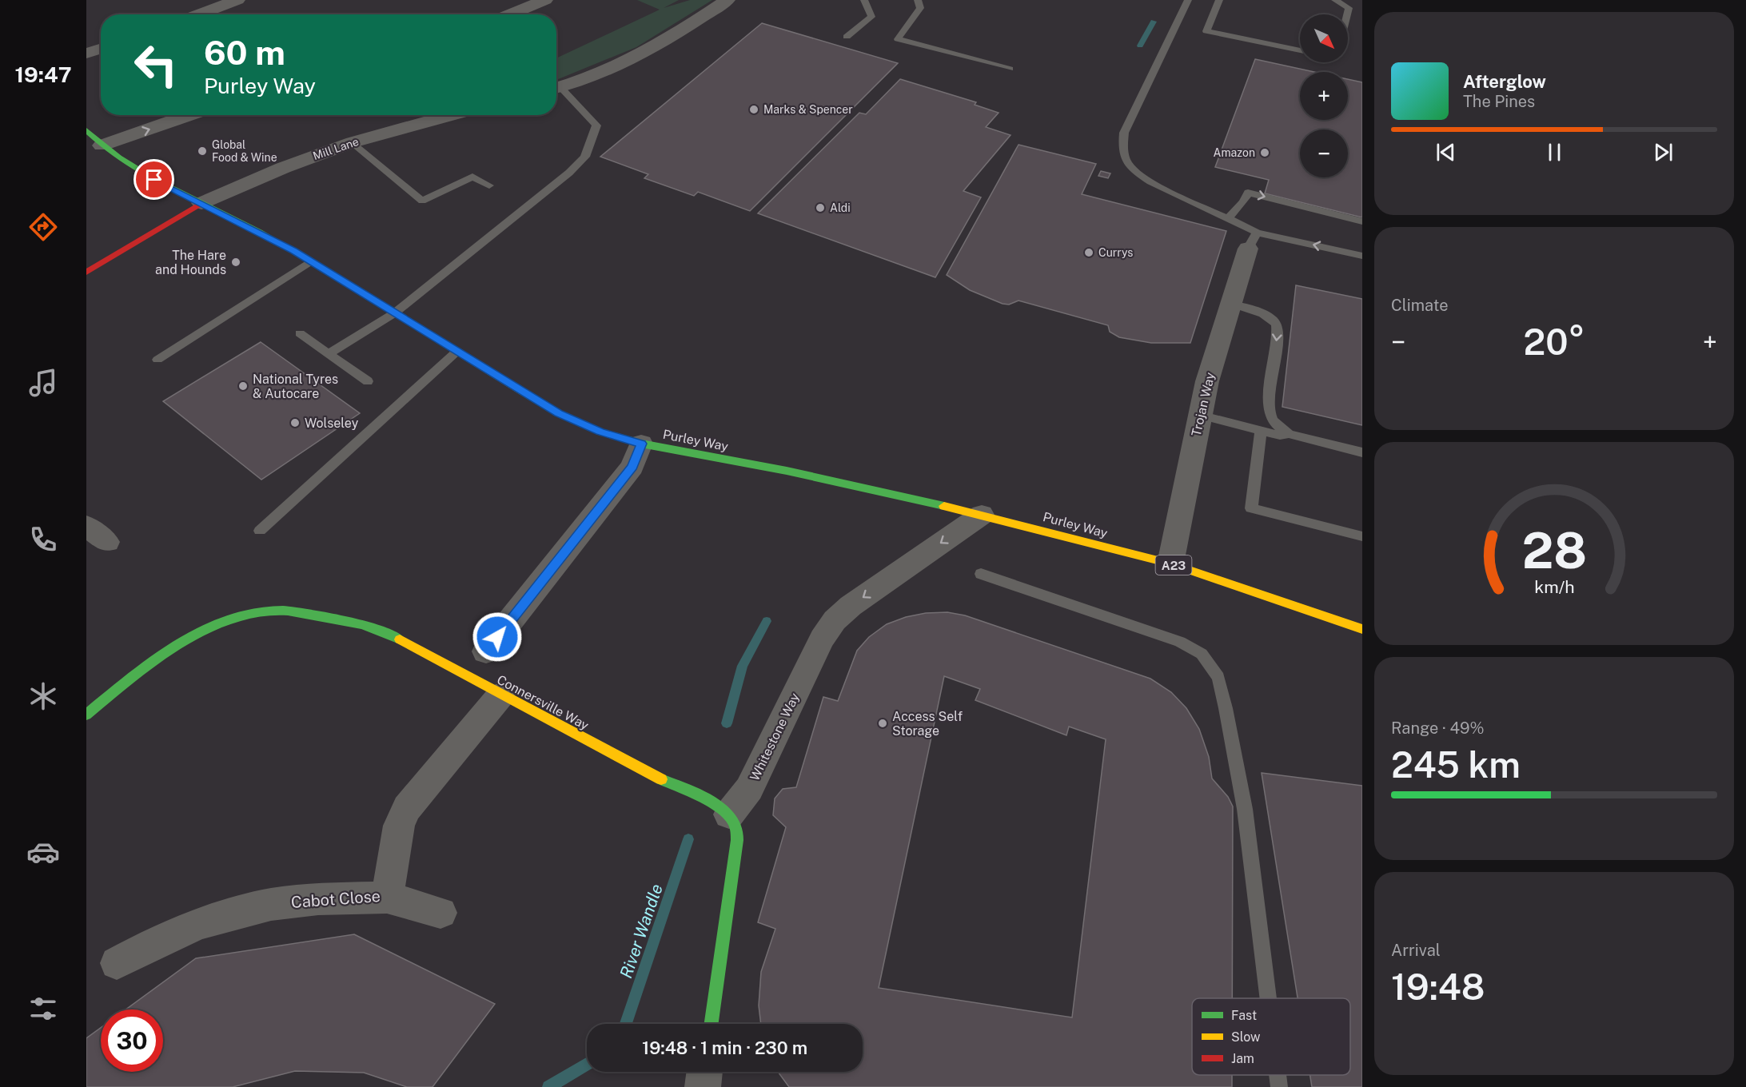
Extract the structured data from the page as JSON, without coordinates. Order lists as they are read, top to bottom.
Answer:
{
  "streets": {
    "main road": ["Purley Way", "A23", "Connersville Way"],
    "street": [
      "Mill Lane",
      "Trojan Way",
      "Whitestone Way",
      "Cabot Close"
    ]
  },
  "crossings": [
    ["Mill Lane", "Purley Way"],
    ["Trojan Way", "Purley Way"],
    ["Purley Way", "Whitestone Way"],
    ["Connersville Way", "Whitestone Way"],
    ["Connersville Way", "Cabot Close"]
  ],
  "one_way": ["Whitestone Way"],
  "water": ["River Wandle"],
  "places": [
    "Marks & Spencer",
    "Global Food & Wine",
    "Amazon",
    "Aldi",
    "Currys",
    "The Hare and Hounds",
    "National Tyres & Autocare",
    "Wolseley",
    "Access Self Storage"
  ],
  "legend": ["Fast", "Slow", "Jam"],
  "north": "bottom right",
  "page": {
    "tabs": "19:47",
    "map_buttons": ["+", "−"],
    "turn": ["60 m", "Purley Way"],
    "song": ["Afterglow", "The Pines"],
    "tile": [
      "Climate",
      ["Range · 49%", "245 km"],
      ["Arrival", "19:48"]
    ],
    "heat": ["−", "20°", "+"],
    "limit": "30",
    "trip": "19:48 · 1 min · 230 m",
    "gauge": ["28", "km/h"]
  }
}
